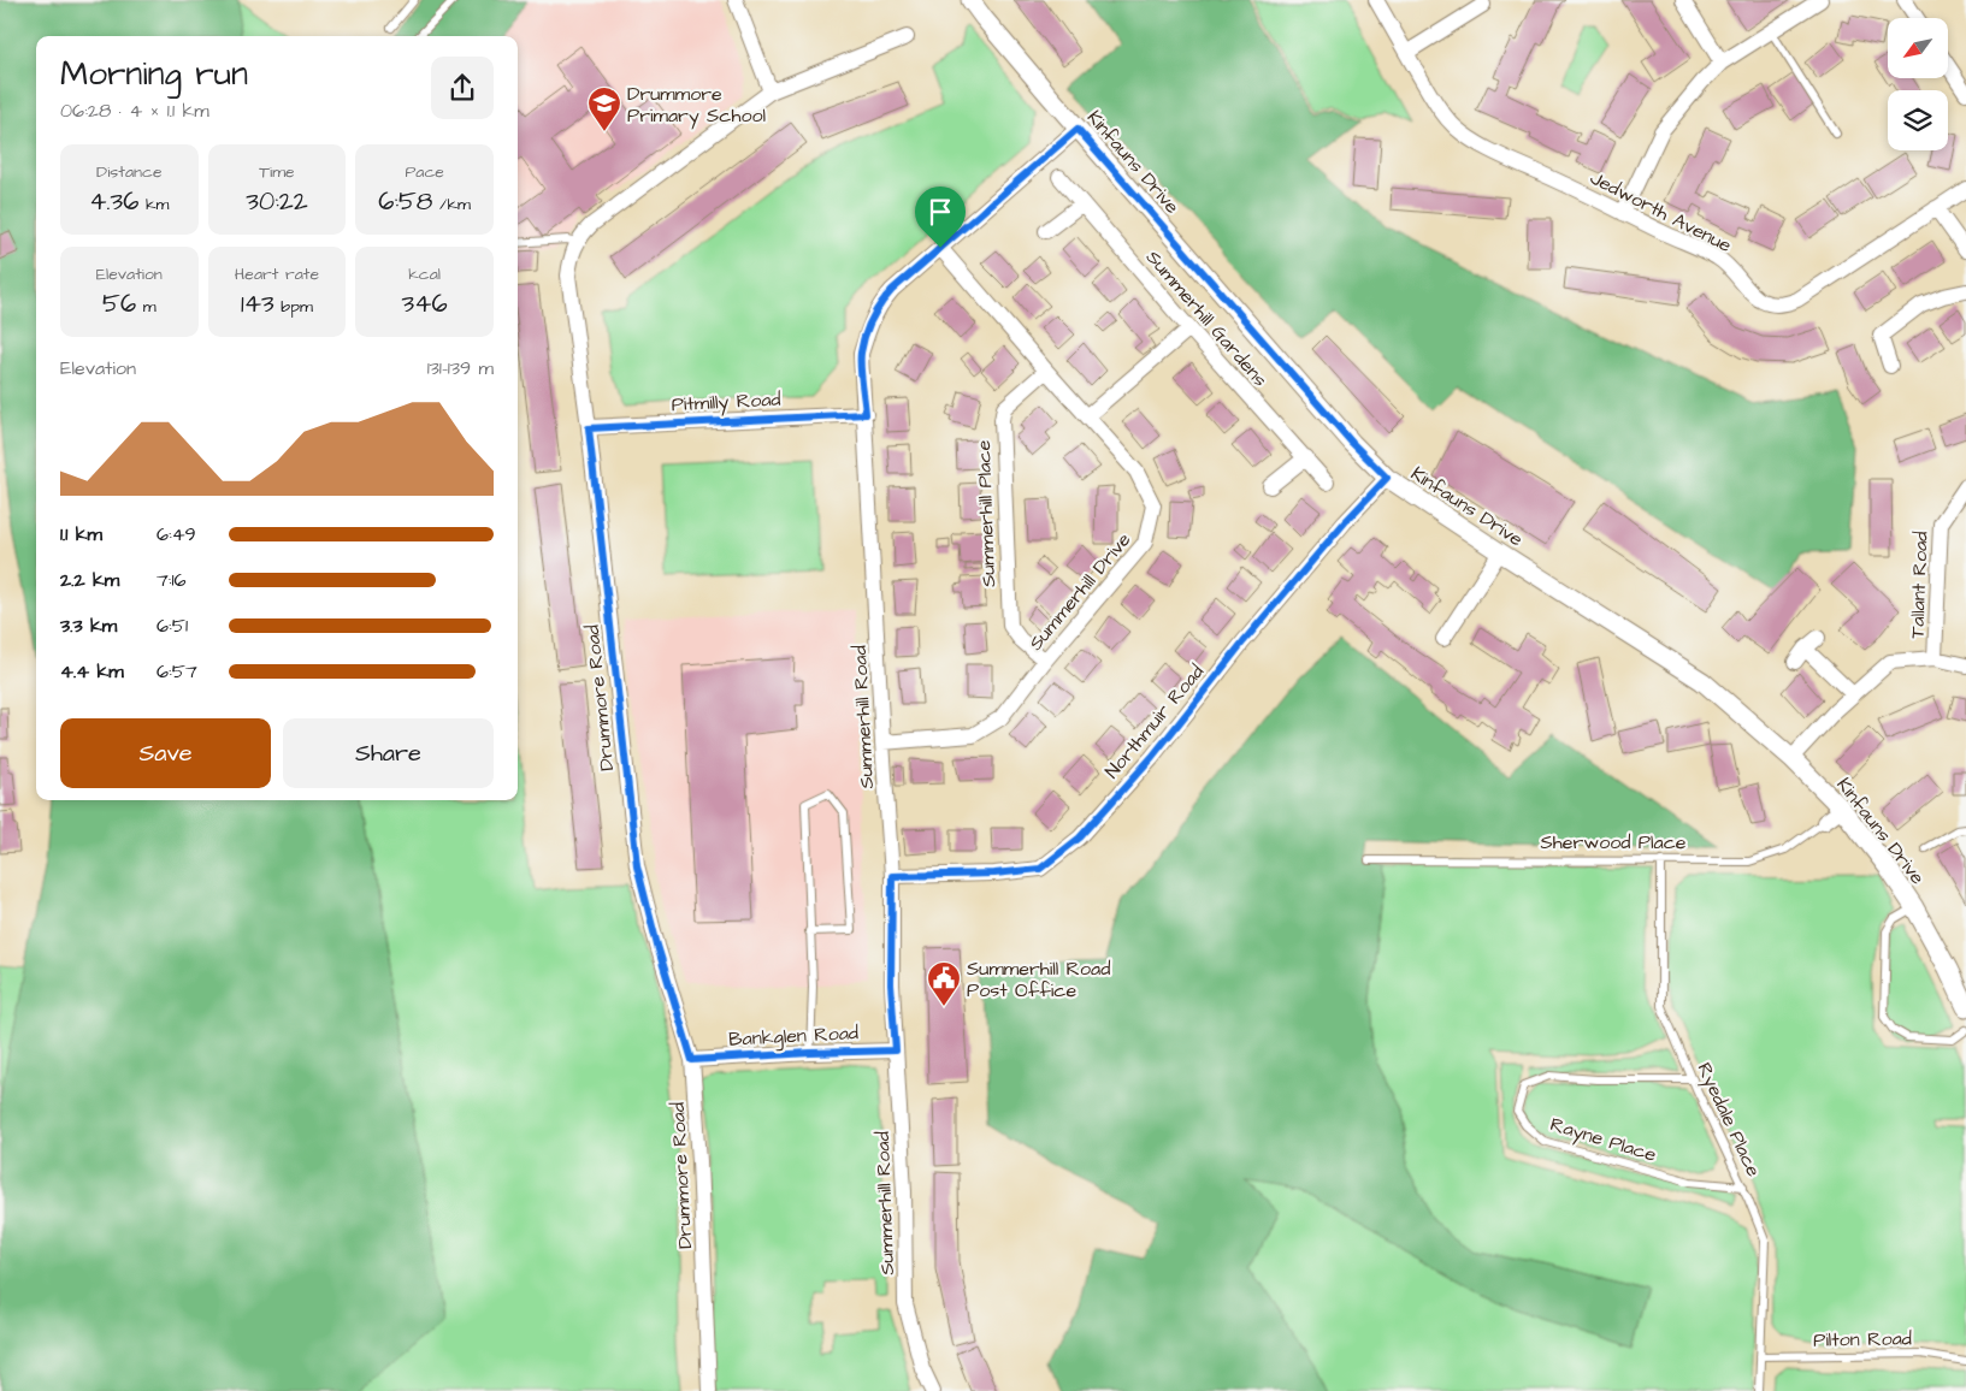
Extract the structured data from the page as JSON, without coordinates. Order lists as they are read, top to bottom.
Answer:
{
  "streets": {
    "street": [
      "Kinfauns Drive",
      "Jedworth Avenue",
      "Summerhill Gardens",
      "Pitmilly Road",
      "Summerhill Place",
      "Tallant Road",
      "Summerhill Drive",
      "Drummore Road",
      "Summerhill Road",
      "Northmuir Road",
      "Sherwood Place",
      "Bankglen Road"
    ],
    "lane": ["Ryedale Place", "Rayne Place", "Pilton Road"]
  },
  "crossings": [
    ["Kinfauns Drive", "Summerhill Road"],
    ["Kinfauns Drive", "Northmuir Road"],
    ["Kinfauns Drive", "Sherwood Place"],
    ["Pitmilly Road", "Drummore Road"],
    ["Pitmilly Road", "Summerhill Road"],
    ["Summerhill Place", "Summerhill Drive"],
    ["Summerhill Drive", "Summerhill Road"],
    ["Drummore Road", "Bankglen Road"],
    ["Summerhill Road", "Northmuir Road"],
    ["Summerhill Road", "Bankglen Road"],
    ["Sherwood Place", "Ryedale Place"],
    ["Ryedale Place", "Rayne Place"],
    ["Ryedale Place", "Pilton Road"]
  ],
  "places": {
    "school or university": ["Drummore Primary School"],
    "public building": ["Summerhill Road Post Office"]
  },
  "north": "bottom left",
  "page": {
    "heading": ["Morning run", "06:28 · 4 × 1.1 km"],
    "stats": [
      ["Distance", "4.36 km"],
      ["Time", "30:22"],
      ["Pace", "6:58 /km"],
      ["Elevation", "56 m"],
      ["Heart rate", "143 bpm"],
      ["kcal", "346"]
    ],
    "chart": ["Elevation", "131–139 m"],
    "list": [
      {
        "name": "1.1 km",
        "note": "6:49"
      },
      {
        "name": "2.2 km",
        "note": "7:16"
      },
      {
        "name": "3.3 km",
        "note": "6:51"
      },
      {
        "name": "4.4 km",
        "note": "6:57"
      }
    ],
    "buttons": ["Save", "Share"]
  }
}
